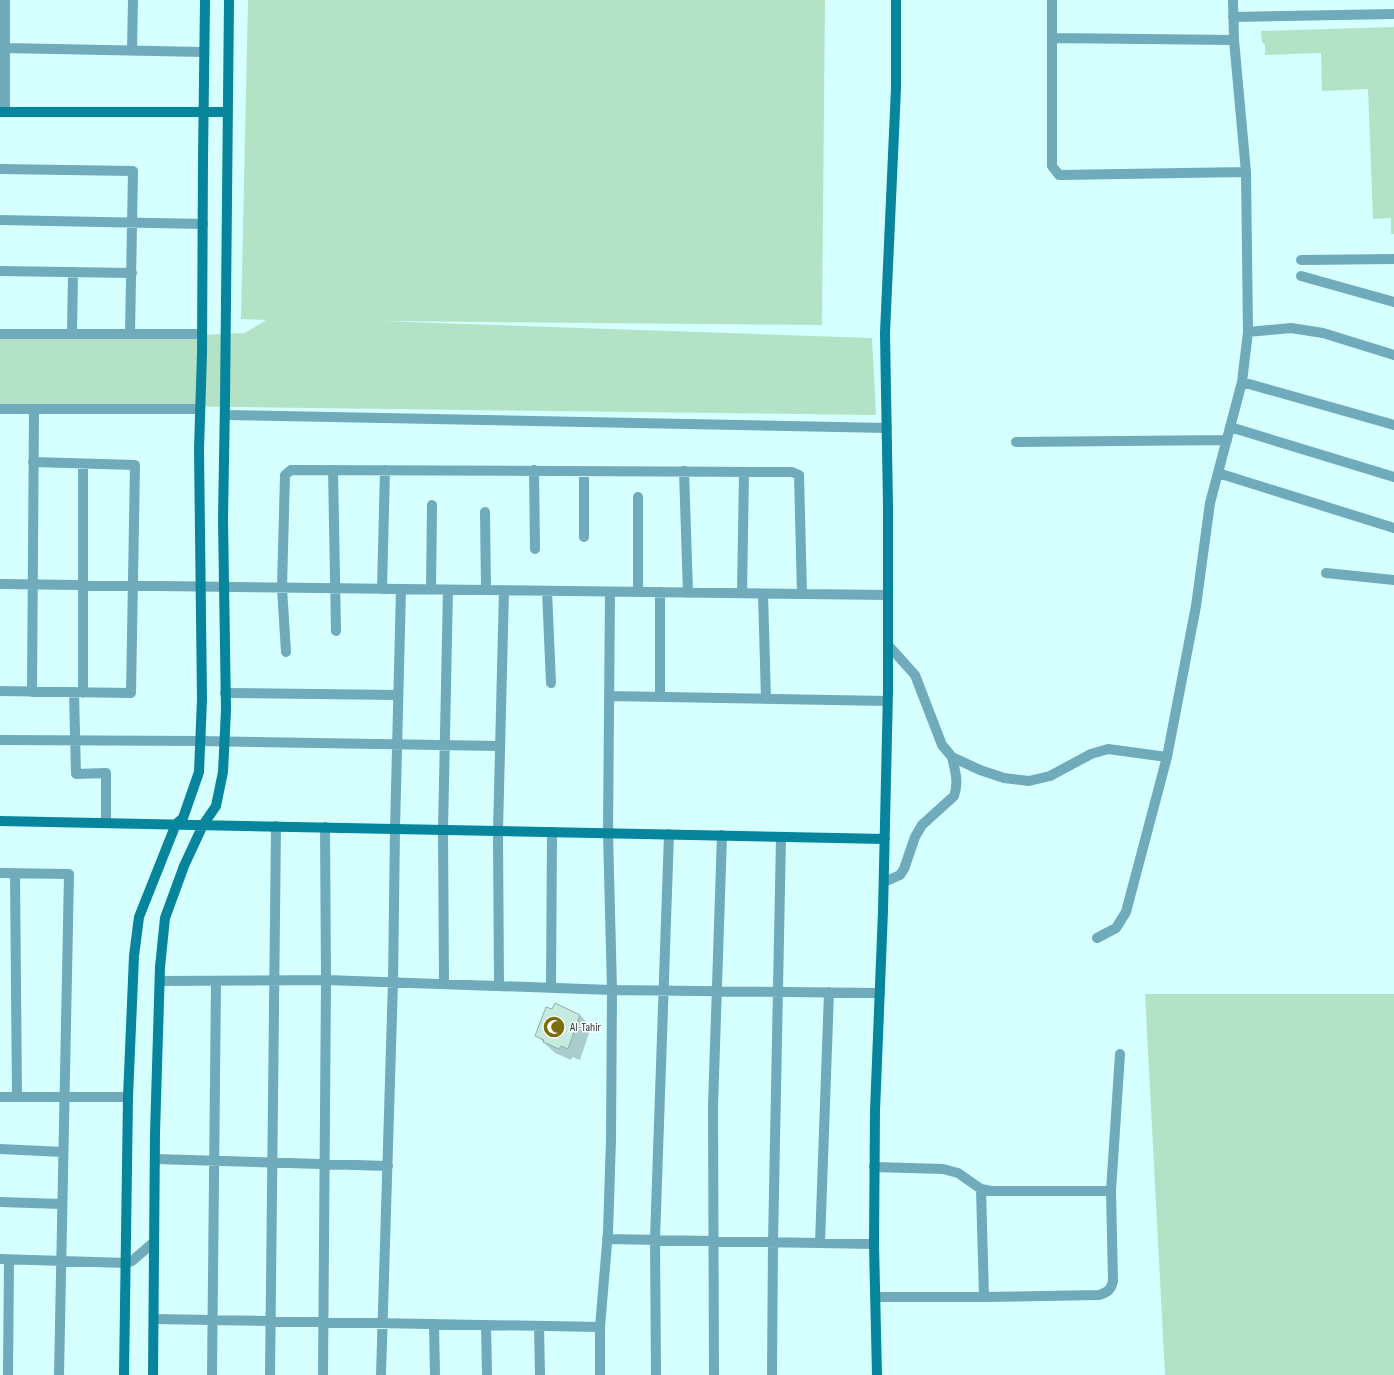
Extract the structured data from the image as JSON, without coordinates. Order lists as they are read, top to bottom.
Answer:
{
  "places": {
    "mosque": ["Al-Tahir"]
  }
}
